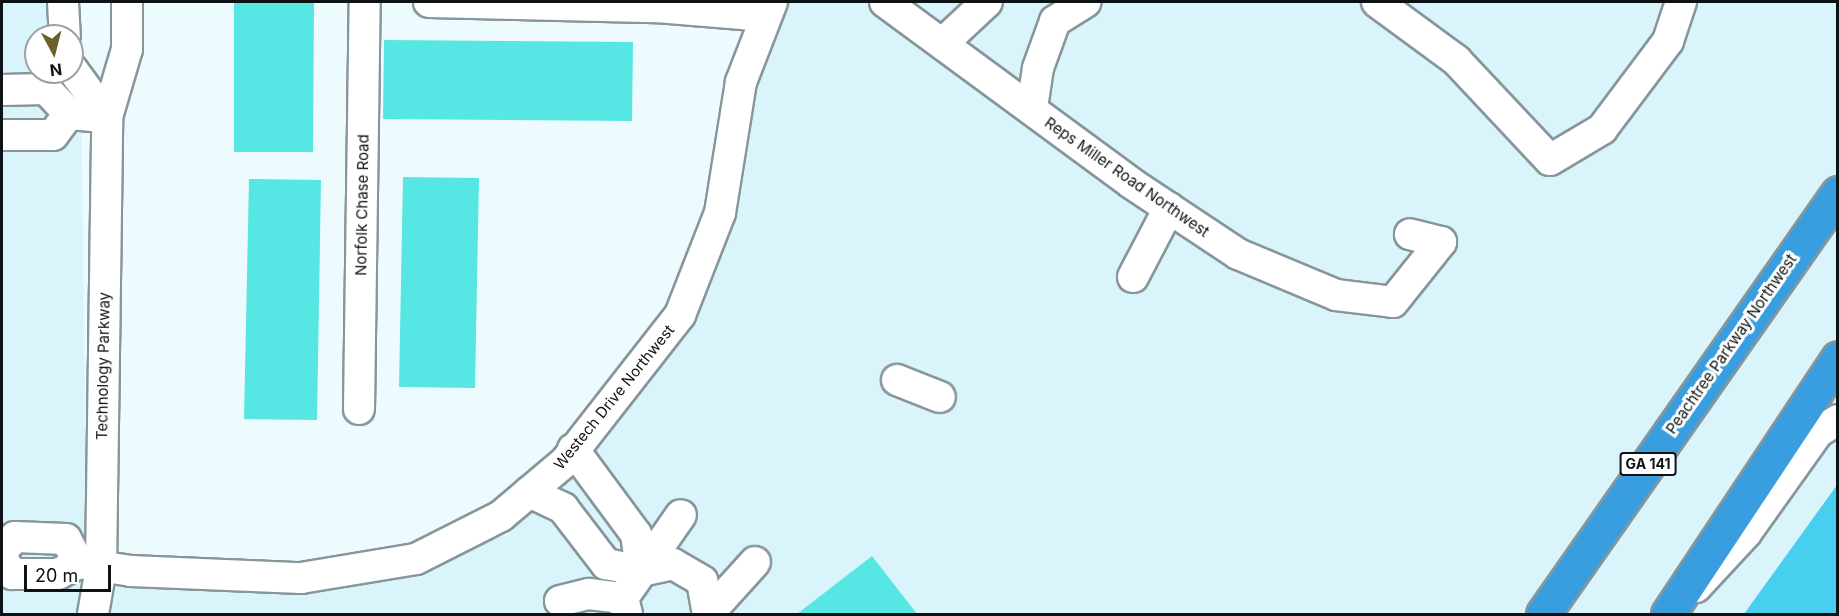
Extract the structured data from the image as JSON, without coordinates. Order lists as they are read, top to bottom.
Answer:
{
  "streets": {
    "highway": ["Peachtree Parkway Northwest", "GA 141"],
    "street": [
      "Reps Miller Road Northwest",
      "Norfolk Chase Road",
      "Technology Parkway",
      "Westech Drive Northwest"
    ]
  },
  "crossings": [
    ["Technology Parkway", "Westech Drive Northwest"]
  ],
  "scale_bar": "20 m",
  "north": "bottom"
}
